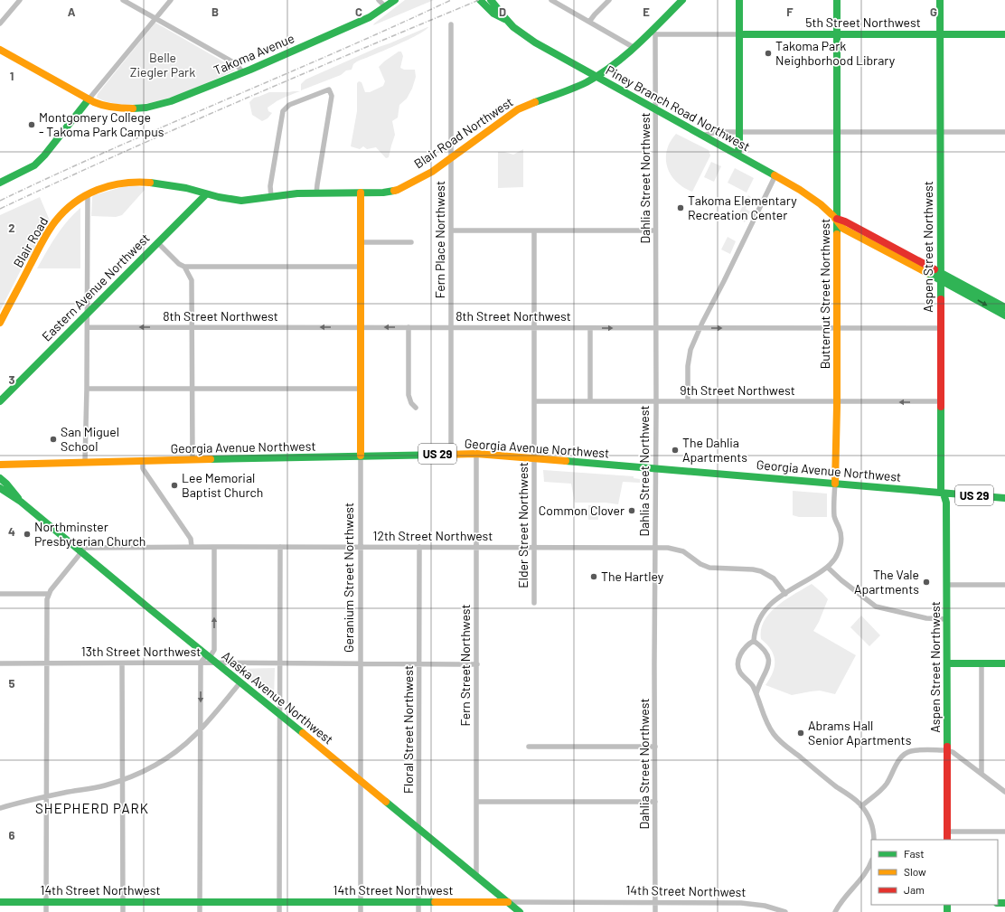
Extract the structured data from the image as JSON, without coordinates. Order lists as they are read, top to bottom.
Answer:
{
  "streets": {
    "main road": [
      "5th Street Northwest",
      "Takoma Avenue",
      "Piney Branch Road Northwest",
      "Blair Road Northwest",
      "Blair Road",
      "Aspen Street Northwest",
      "Eastern Avenue Northwest",
      "Butternut Street Northwest",
      "Georgia Avenue Northwest",
      "US 29",
      "Geranium Street Northwest",
      "Alaska Avenue Northwest",
      "14th Street Northwest"
    ],
    "street": [
      "Dahlia Street Northwest",
      "Fern Place Northwest",
      "8th Street Northwest",
      "9th Street Northwest",
      "Elder Street Northwest",
      "12th Street Northwest",
      "13th Street Northwest",
      "Fern Street Northwest",
      "Floral Street Northwest"
    ]
  },
  "crossings": [
    ["5th Street Northwest", "Blair Road Northwest"],
    ["5th Street Northwest", "Dahlia Street Northwest"],
    ["5th Street Northwest", "Aspen Street Northwest"],
    ["5th Street Northwest", "Butternut Street Northwest"],
    ["Piney Branch Road Northwest", "Blair Road Northwest"],
    ["Piney Branch Road Northwest", "Dahlia Street Northwest"],
    ["Piney Branch Road Northwest", "Aspen Street Northwest"],
    ["Piney Branch Road Northwest", "Butternut Street Northwest"],
    ["Blair Road Northwest", "Dahlia Street Northwest"],
    ["Blair Road Northwest", "Fern Place Northwest"],
    ["Blair Road Northwest", "Blair Road"],
    ["Blair Road Northwest", "Eastern Avenue Northwest"],
    ["Blair Road Northwest", "Geranium Street Northwest"],
    ["Dahlia Street Northwest", "8th Street Northwest"],
    ["Dahlia Street Northwest", "9th Street Northwest"],
    ["Dahlia Street Northwest", "Georgia Avenue Northwest"],
    ["Dahlia Street Northwest", "12th Street Northwest"],
    ["Dahlia Street Northwest", "14th Street Northwest"],
    ["Fern Place Northwest", "8th Street Northwest"],
    ["Fern Place Northwest", "Georgia Avenue Northwest"],
    ["Blair Road", "Eastern Avenue Northwest"],
    ["Aspen Street Northwest", "8th Street Northwest"],
    ["Aspen Street Northwest", "9th Street Northwest"],
    ["Aspen Street Northwest", "Georgia Avenue Northwest"],
    ["Butternut Street Northwest", "8th Street Northwest"],
    ["Butternut Street Northwest", "9th Street Northwest"],
    ["Butternut Street Northwest", "Georgia Avenue Northwest"],
    ["Butternut Street Northwest", "12th Street Northwest"],
    ["8th Street Northwest", "Elder Street Northwest"],
    ["8th Street Northwest", "Geranium Street Northwest"],
    ["9th Street Northwest", "Elder Street Northwest"],
    ["Georgia Avenue Northwest", "Elder Street Northwest"],
    ["Georgia Avenue Northwest", "Geranium Street Northwest"],
    ["Georgia Avenue Northwest", "Fern Street Northwest"],
    ["Elder Street Northwest", "12th Street Northwest"],
    ["12th Street Northwest", "Geranium Street Northwest"],
    ["12th Street Northwest", "Fern Street Northwest"],
    ["12th Street Northwest", "Alaska Avenue Northwest"],
    ["12th Street Northwest", "Floral Street Northwest"],
    ["Geranium Street Northwest", "13th Street Northwest"],
    ["Geranium Street Northwest", "Alaska Avenue Northwest"],
    ["Geranium Street Northwest", "14th Street Northwest"],
    ["13th Street Northwest", "Fern Street Northwest"],
    ["13th Street Northwest", "Alaska Avenue Northwest"],
    ["13th Street Northwest", "Floral Street Northwest"],
    ["Fern Street Northwest", "Alaska Avenue Northwest"],
    ["Alaska Avenue Northwest", "Floral Street Northwest"],
    ["Alaska Avenue Northwest", "14th Street Northwest"],
    ["Floral Street Northwest", "14th Street Northwest"]
  ],
  "districts": ["SHEPHERD PARK"],
  "parks": ["Belle Ziegler Park"],
  "places": [
    "Takoma Park Neighborhood Library",
    "Montgomery College - Takoma Park Campus",
    "Takoma Elementary Recreation Center",
    "San Miguel School",
    "The Dahlia Apartments",
    "Lee Memorial Baptist Church",
    "Common Clover",
    "Northminster Presbyterian Church",
    "The Hartley",
    "The Vale Apartments",
    "Abrams Hall Senior Apartments"
  ],
  "legend": ["Fast", "Slow", "Jam"],
  "grid": {
    "columns": [
      "A",
      "B",
      "C",
      "D",
      "E",
      "F",
      "G"
    ],
    "rows": [
      "1",
      "2",
      "3",
      "4",
      "5",
      "6"
    ]
  }
}
